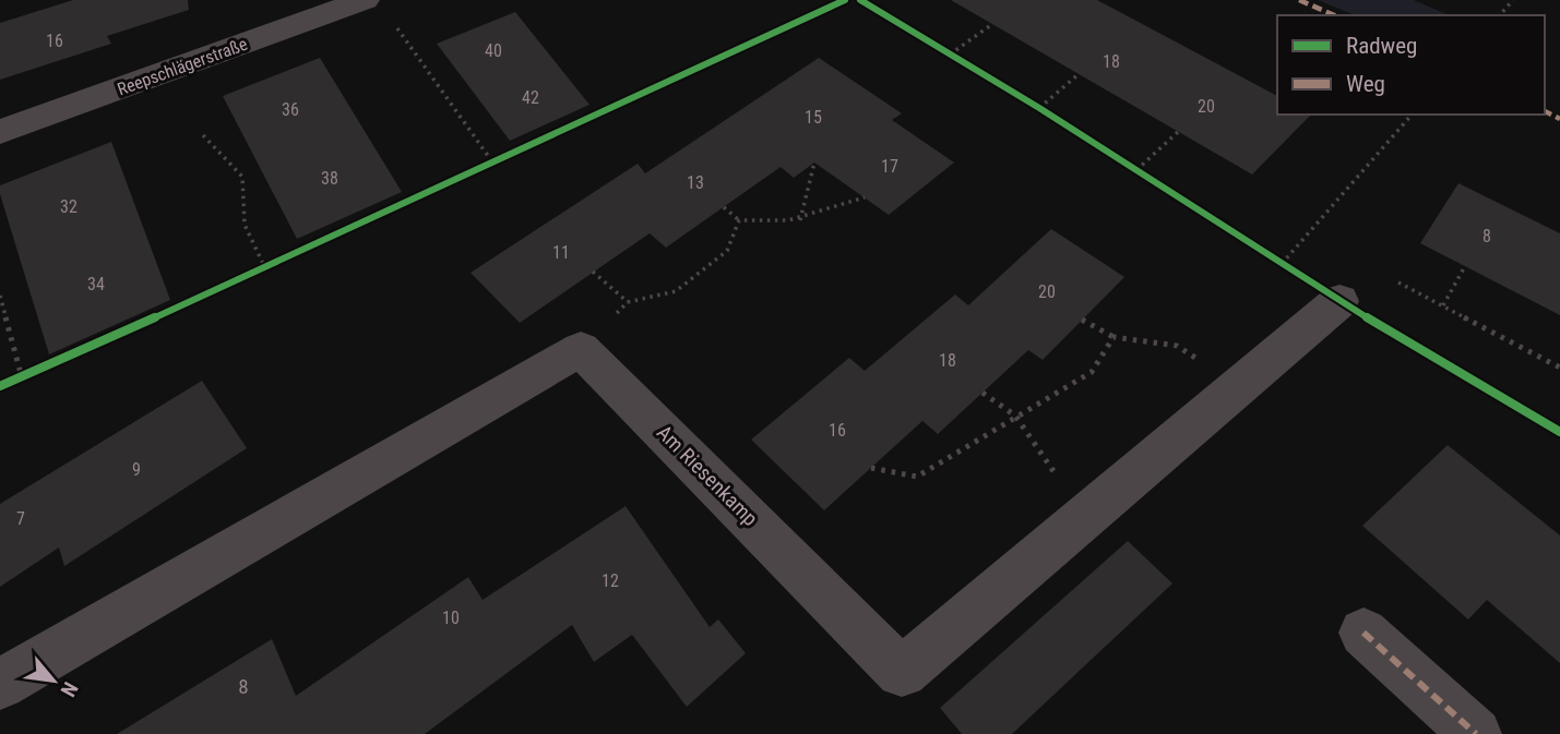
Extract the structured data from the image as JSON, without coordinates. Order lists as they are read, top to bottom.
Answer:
{
  "streets": {
    "street": ["Reepschlägerstraße", "Am Riesenkamp"]
  },
  "house_numbers": [
    "16",
    "40",
    "18",
    "42",
    "20",
    "36",
    "15",
    "17",
    "38",
    "13",
    "32",
    "8",
    "11",
    "34",
    "20",
    "18",
    "16",
    "9",
    "7",
    "12",
    "10",
    "8"
  ],
  "legend": ["Radweg", "Weg"],
  "north": "bottom right"
}
